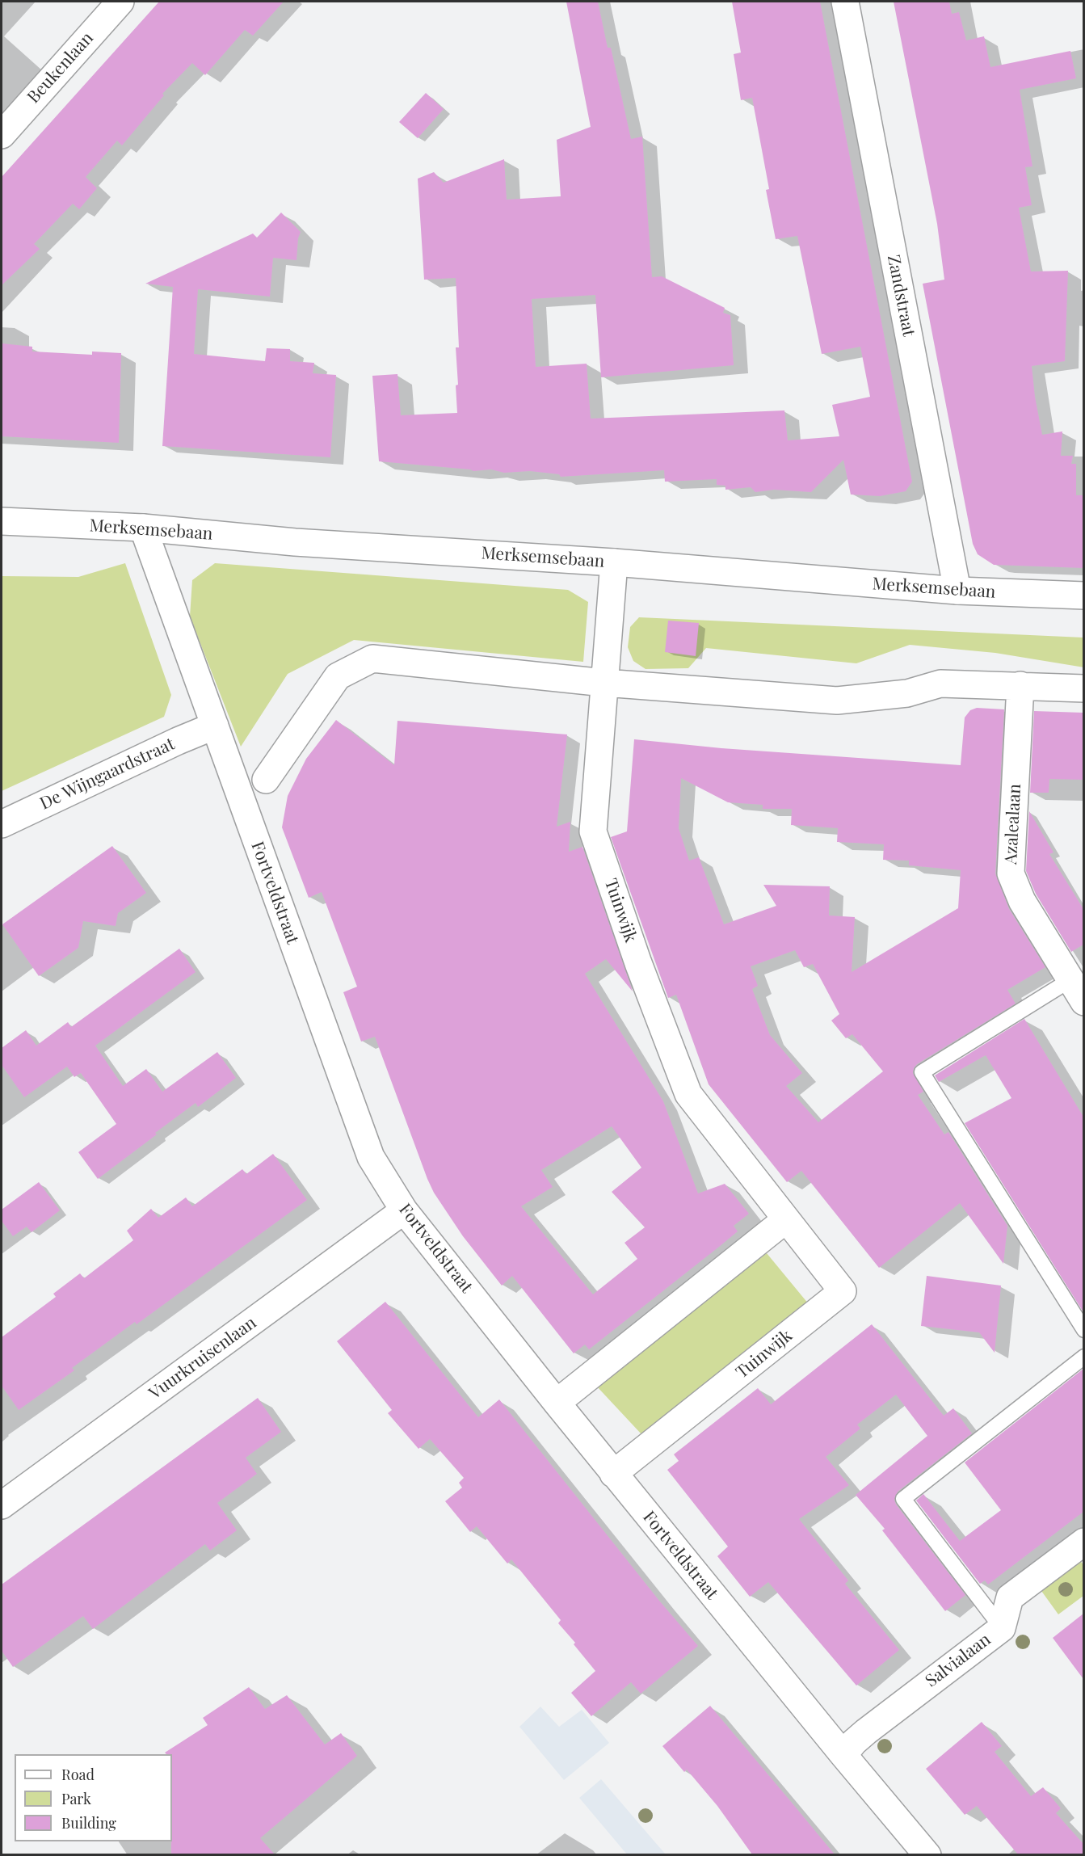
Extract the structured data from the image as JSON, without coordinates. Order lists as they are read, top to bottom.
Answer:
{
  "streets": {
    "street": [
      "Beukenlaan",
      "Zandstraat",
      "Merksemsebaan",
      "De Wijngaardstraat",
      "Azalealaan",
      "Fortveldstraat",
      "Tuinwijk",
      "Vuurkruisenlaan",
      "Salvialaan"
    ]
  },
  "crossings": [
    ["Zandstraat", "Merksemsebaan"],
    ["Merksemsebaan", "Fortveldstraat"],
    ["Merksemsebaan", "Tuinwijk"],
    ["De Wijngaardstraat", "Fortveldstraat"],
    ["Fortveldstraat", "Tuinwijk"],
    ["Fortveldstraat", "Vuurkruisenlaan"],
    ["Fortveldstraat", "Salvialaan"]
  ],
  "legend": ["Road", "Park", "Building"]
}
